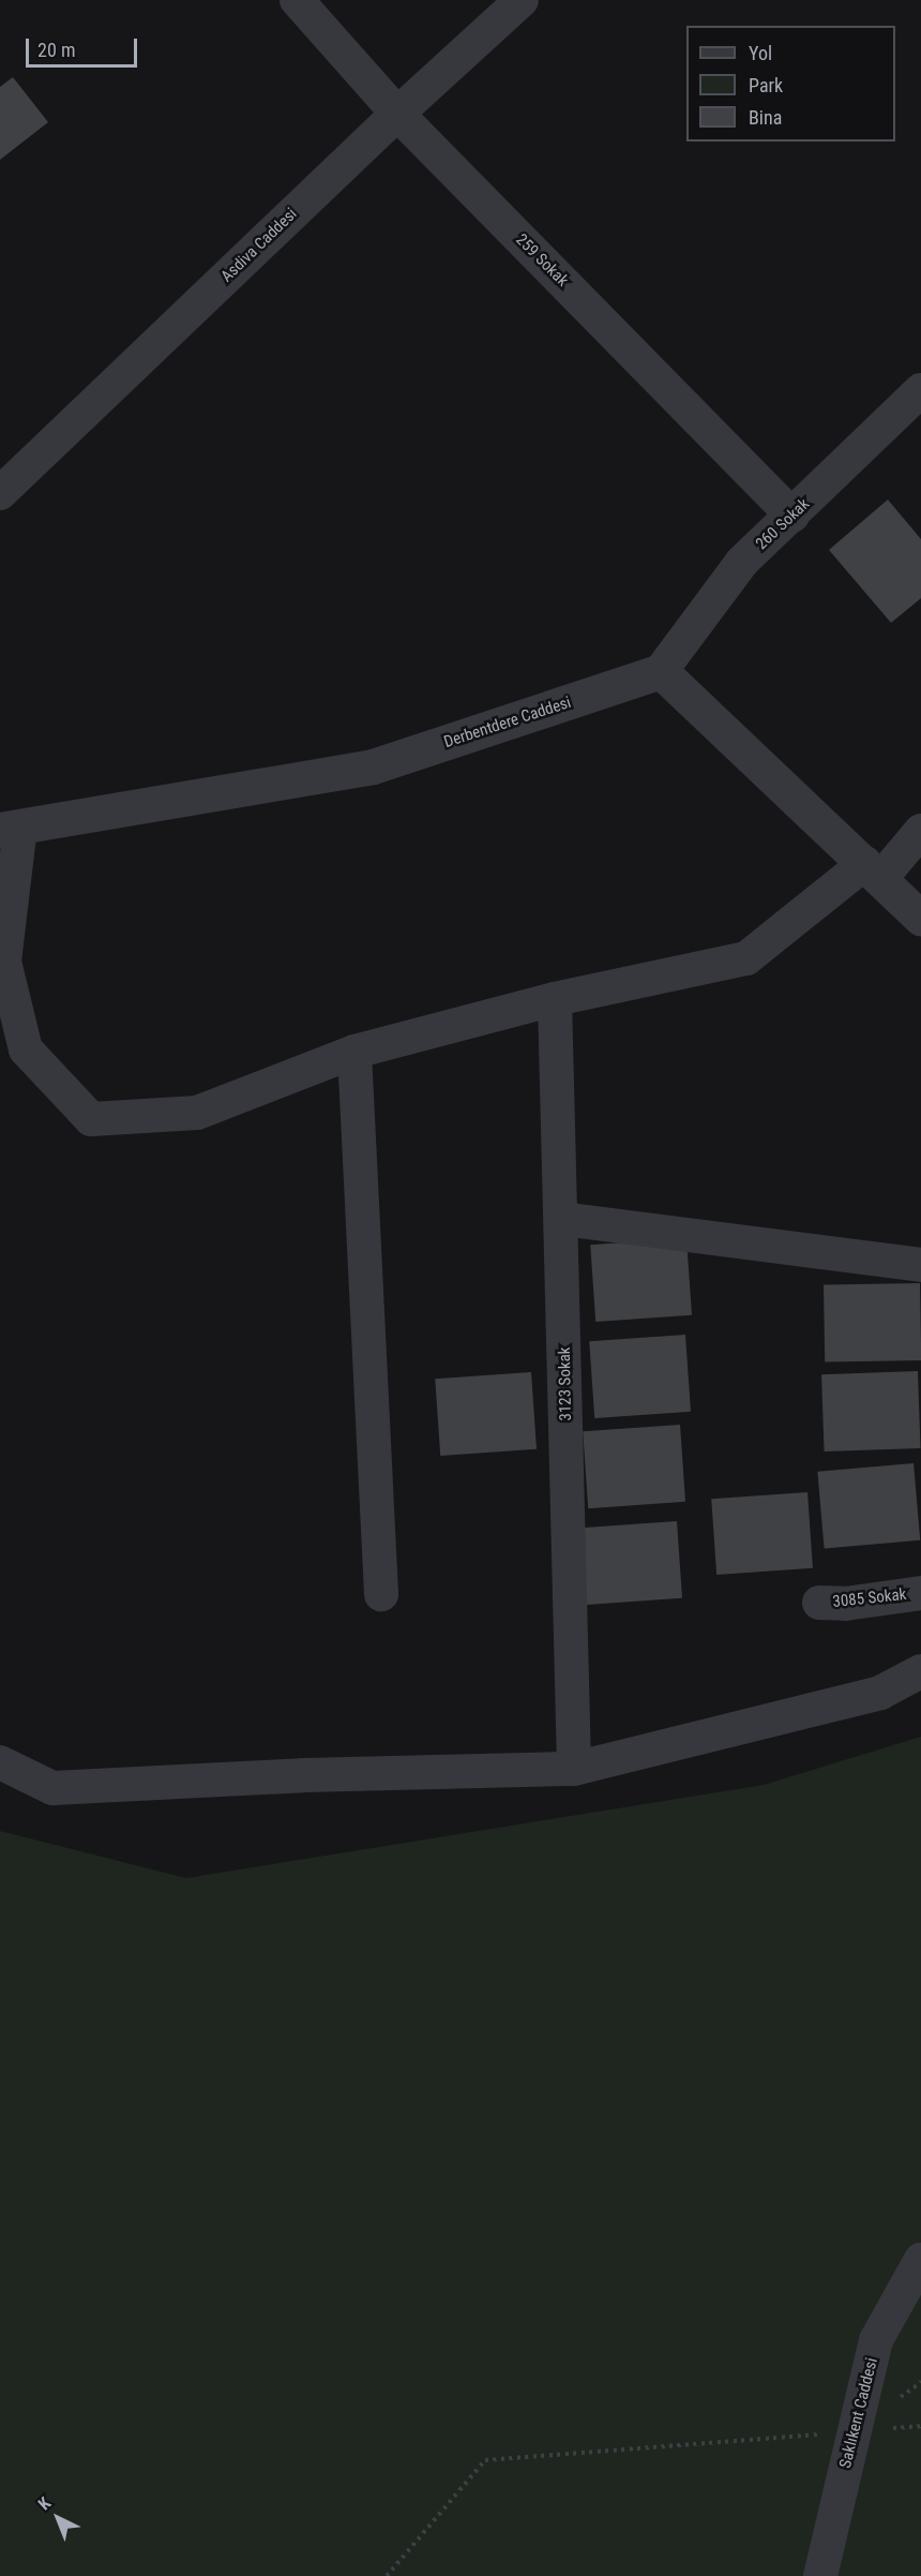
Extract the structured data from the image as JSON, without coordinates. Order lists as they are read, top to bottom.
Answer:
{
  "streets": {
    "street": [
      "Asdiva Caddesi",
      "259 Sokak",
      "260 Sokak",
      "Derbentdere Caddesi",
      "3123 Sokak",
      "3085 Sokak",
      "Saklıkent Caddesi"
    ]
  },
  "crossings": [
    ["Asdiva Caddesi", "259 Sokak"],
    ["259 Sokak", "260 Sokak"],
    ["260 Sokak", "Derbentdere Caddesi"]
  ],
  "legend": ["Yol", "Park", "Bina"],
  "scale_bar": "20 m",
  "north": "top left"
}
